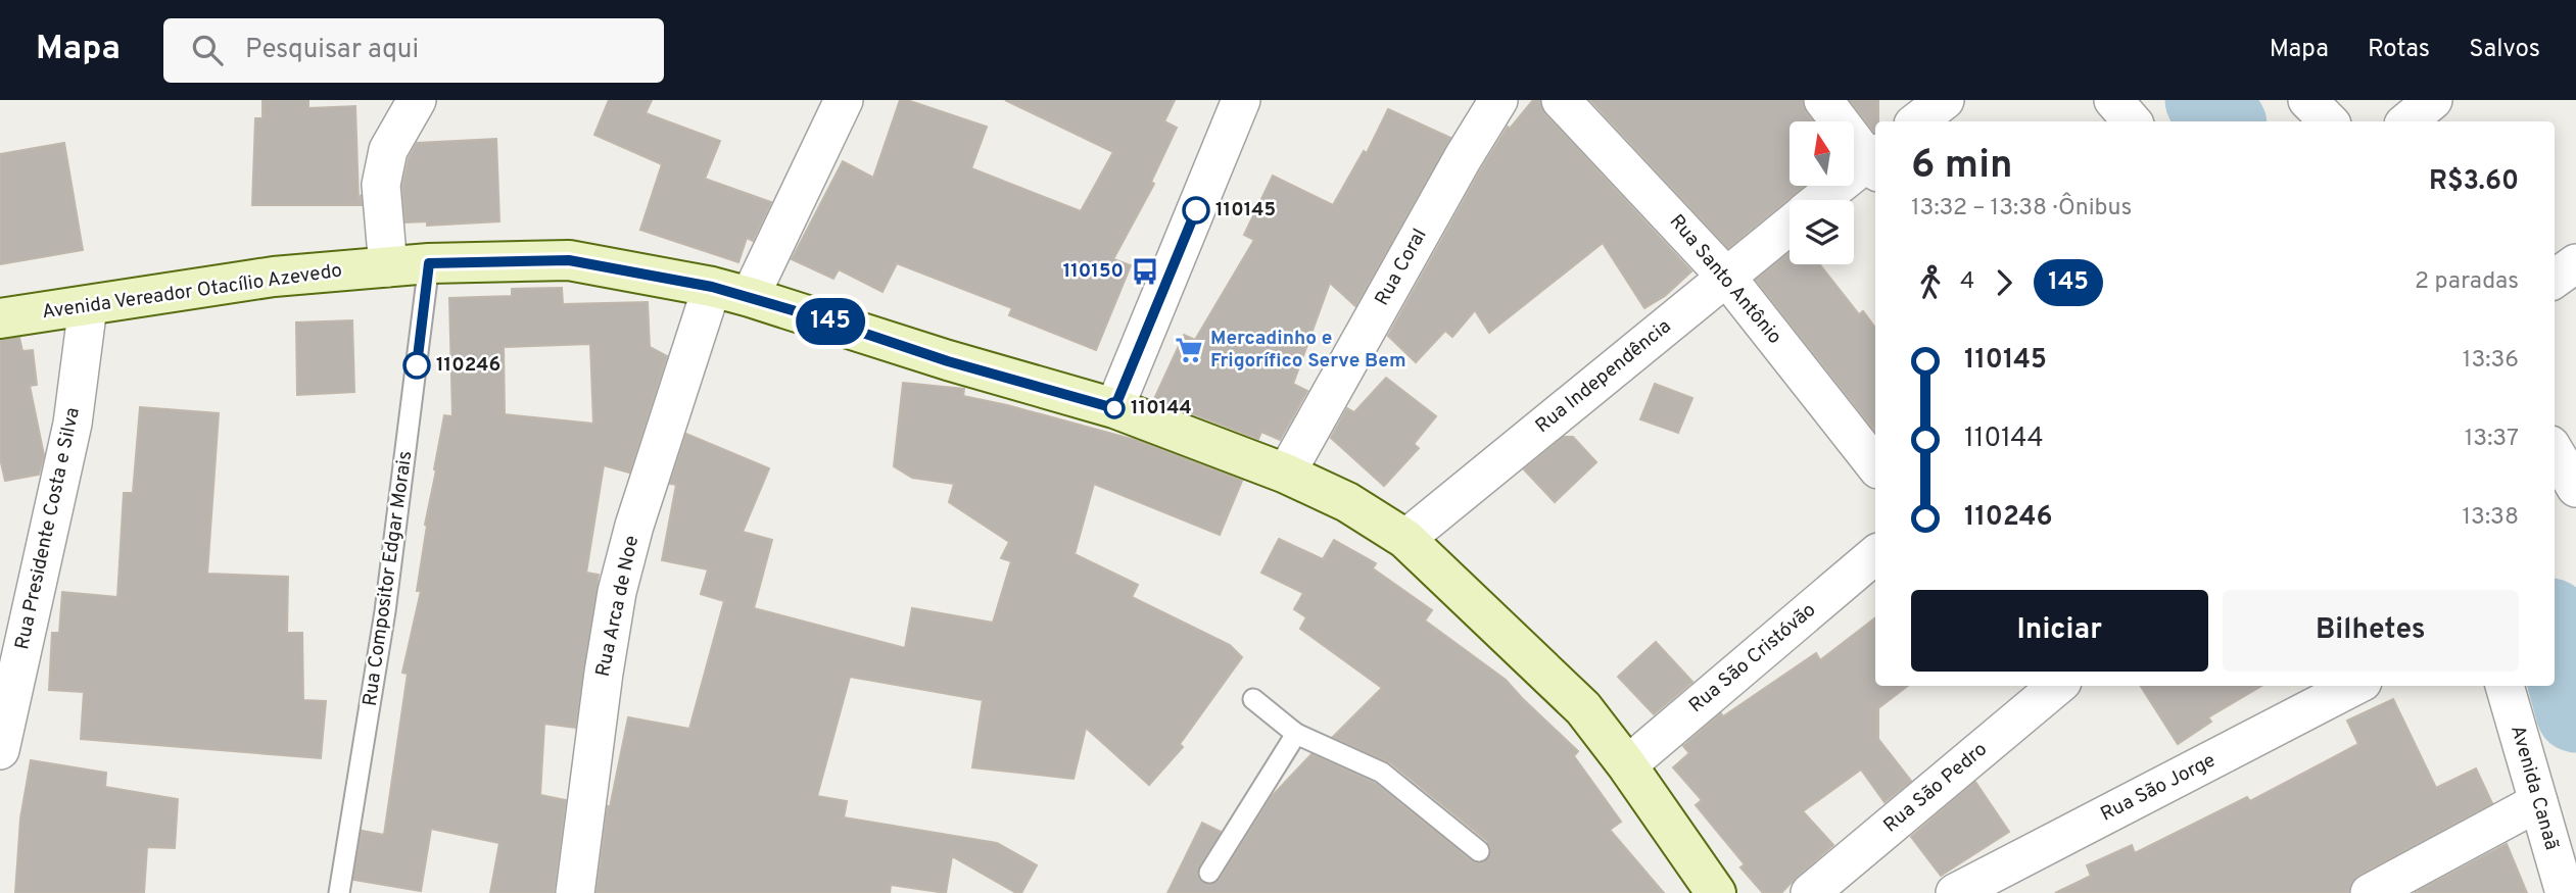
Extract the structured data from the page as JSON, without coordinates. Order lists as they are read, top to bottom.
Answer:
{
  "streets": {
    "main road": ["Avenida Vereador Otacílio Azevedo"],
    "street": [
      "Rua Coral",
      "Rua Santo Antônio",
      "Rua Independência",
      "Rua Presidente Costa e Silva",
      "Rua Arca de Noe",
      "Rua São Cristóvão",
      "Rua São Pedro",
      "Rua São Jorge",
      "Avenida Canaã"
    ],
    "lane": ["Rua Compositor Edgar Morais"]
  },
  "crossings": [
    ["Rua Coral", "Avenida Vereador Otacílio Azevedo"],
    ["Rua Santo Antônio", "Rua Independência"],
    ["Avenida Vereador Otacílio Azevedo", "Rua Independência"],
    ["Avenida Vereador Otacílio Azevedo", "Rua Presidente Costa e Silva"],
    ["Avenida Vereador Otacílio Azevedo", "Rua Compositor Edgar Morais"],
    ["Avenida Vereador Otacílio Azevedo", "Rua Arca de Noe"],
    ["Avenida Vereador Otacílio Azevedo", "Rua São Cristóvão"]
  ],
  "places": {
    "other": ["110145", "110246", "110144"],
    "bus stop": ["110150"],
    "supermarket": ["Mercadinho e Frigorífico Serve Bem"]
  },
  "lines": ["bus line 145"],
  "north": "top",
  "page": {
    "header": "Mapa",
    "search": "Pesquisar aqui",
    "nav": ["Mapa", "Rotas", "Salvos"],
    "on_map": "145",
    "heading": ["6 min", "13:32 – 13:38 · Ônibus", "R$3.60"],
    "legs": ["4", "145", "2 paradas"],
    "list": [
      {
        "name": "110145",
        "value": "13:36"
      },
      {
        "name": "110144",
        "value": "13:37"
      },
      {
        "name": "110246",
        "value": "13:38"
      }
    ],
    "buttons": ["Iniciar", "Bilhetes"]
  }
}
